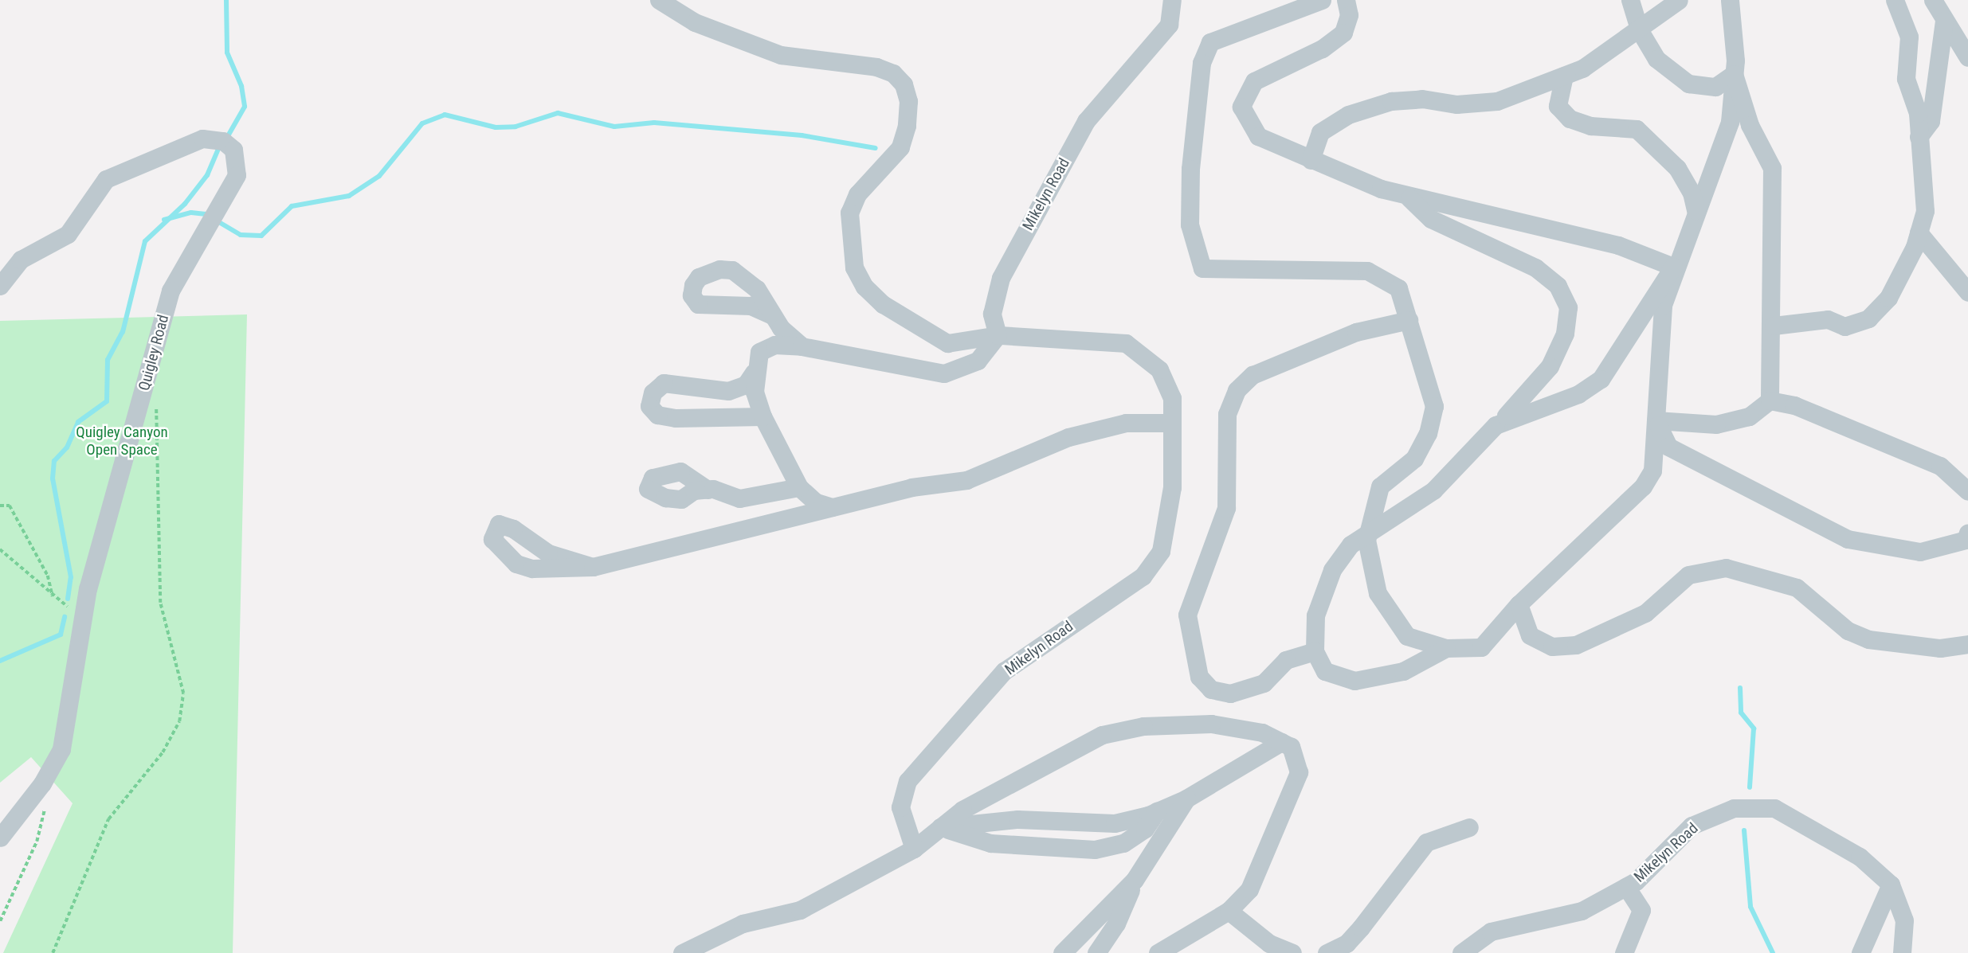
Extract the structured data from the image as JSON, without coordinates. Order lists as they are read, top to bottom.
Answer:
{
  "streets": {
    "street": ["Mikelyn Road", "Quigley Road"]
  },
  "parks": ["Quigley Canyon Open Space"]
}
